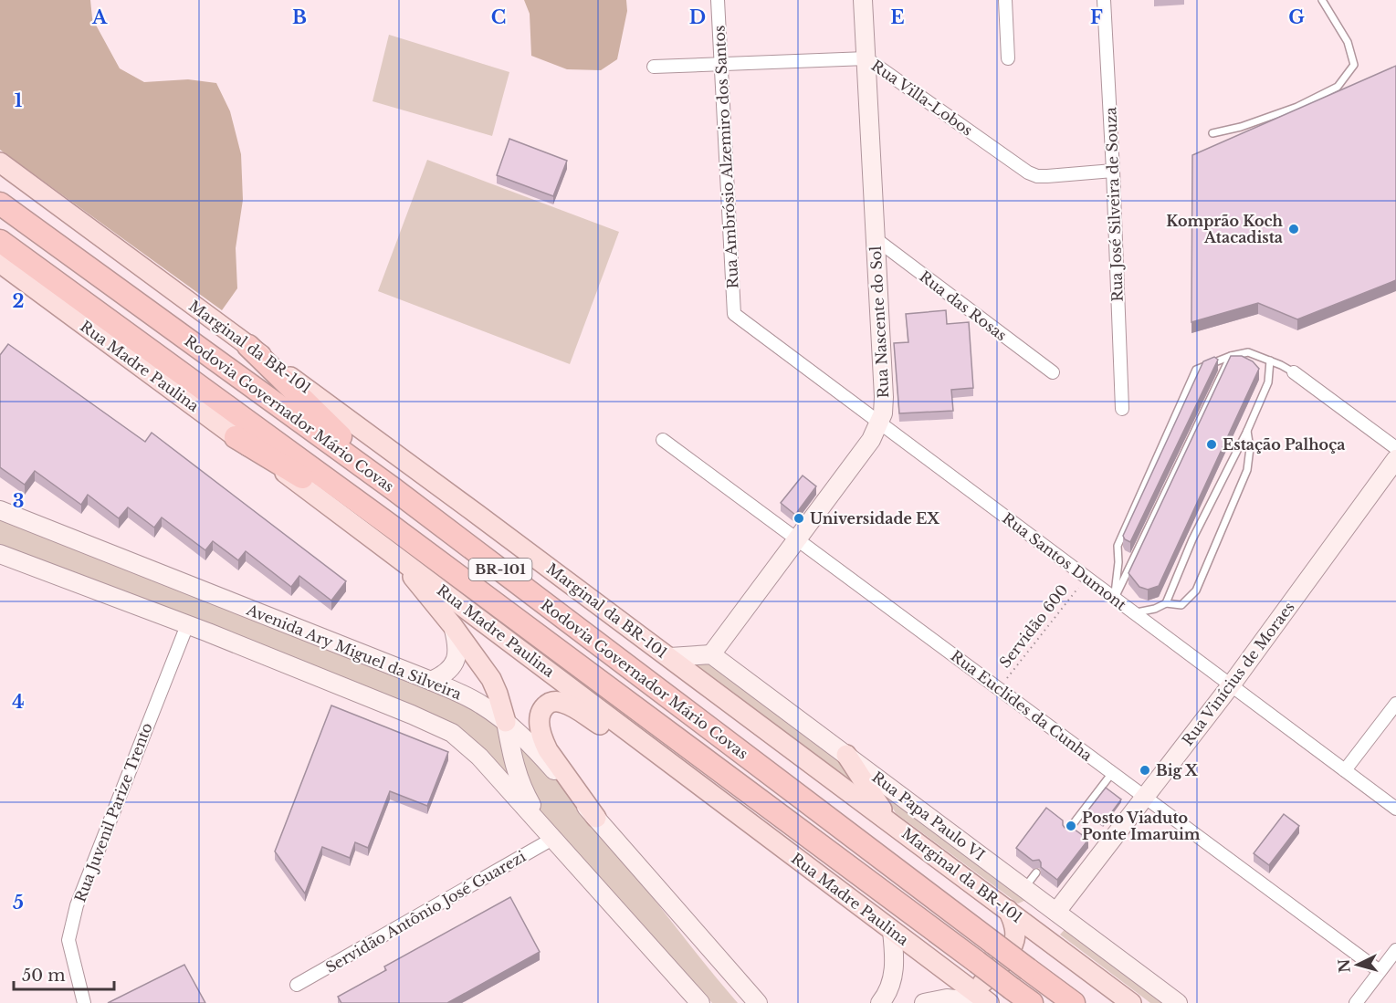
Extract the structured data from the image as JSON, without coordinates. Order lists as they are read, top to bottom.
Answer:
{
  "streets": {
    "highway": ["Rodovia Governador Mário Covas", "BR-101"],
    "main road": ["Marginal da BR-101", "Rua Madre Paulina"],
    "street": [
      "Rua Villa-Lobos",
      "Rua Ambrósio Alzemiro dos Santos",
      "Rua José Silveira de Souza",
      "Rua das Rosas",
      "Rua Nascente do Sol",
      "Rua Santos Dumont",
      "Avenida Ary Miguel da Silveira",
      "Rua Vinícius de Moraes",
      "Rua Euclides da Cunha",
      "Rua Juvenil Parize Trento",
      "Rua Papa Paulo VI",
      "Servidão Antônio José Guarezi"
    ],
    "path": ["Servidão 600"]
  },
  "crossings": [
    ["Rua Villa-Lobos", "Rua Ambrósio Alzemiro dos Santos"],
    ["Rua Villa-Lobos", "Rua José Silveira de Souza"],
    ["Rua Villa-Lobos", "Rua Nascente do Sol"],
    ["Rua Ambrósio Alzemiro dos Santos", "Rua Santos Dumont"],
    ["Rua das Rosas", "Rua Nascente do Sol"],
    ["Rua Nascente do Sol", "Rua Santos Dumont"],
    ["Rua Nascente do Sol", "Rua Euclides da Cunha"],
    ["Rua Nascente do Sol", "Rua Papa Paulo VI"],
    ["Rua Santos Dumont", "Servidão 600"],
    ["Rua Santos Dumont", "Rua Vinícius de Moraes"],
    ["Servidão 600", "Rua Euclides da Cunha"],
    ["Rua Vinícius de Moraes", "Rua Euclides da Cunha"],
    ["Rua Vinícius de Moraes", "Rua Papa Paulo VI"]
  ],
  "places": [
    "Komprão Koch Atacadista",
    "Estação Palhoça",
    "Universidade EX",
    "Big X",
    "Posto Viaduto Ponte Imaruim"
  ],
  "scale_bar": "50 m",
  "north": "left",
  "grid": {
    "columns": [
      "A",
      "B",
      "C",
      "D",
      "E",
      "F",
      "G"
    ],
    "rows": [
      "1",
      "2",
      "3",
      "4",
      "5"
    ]
  }
}
